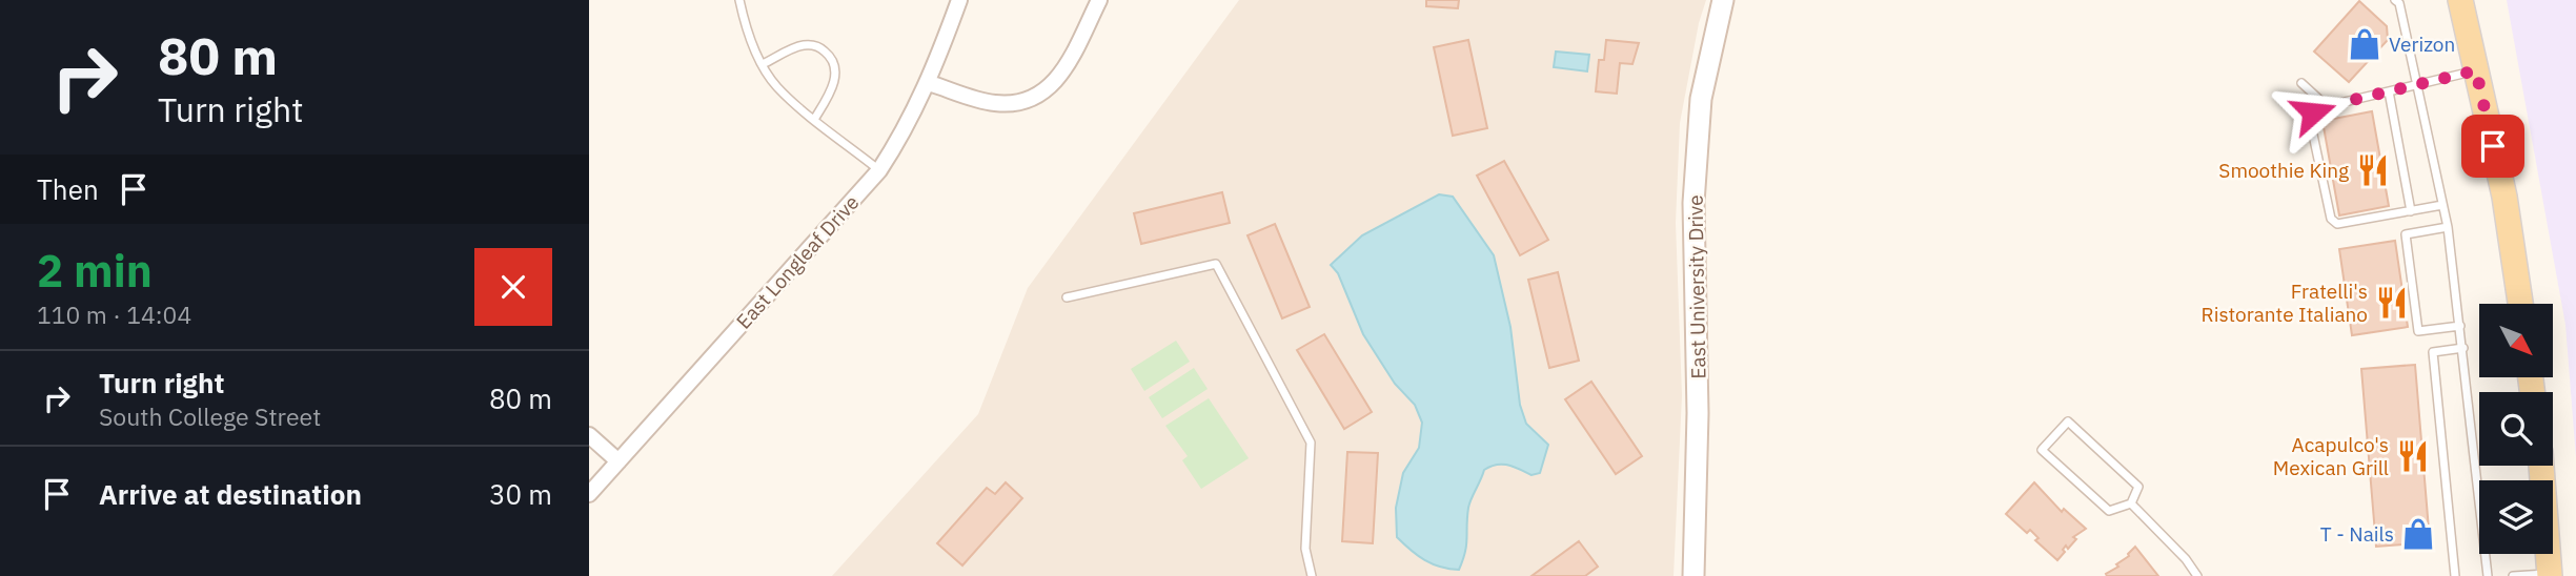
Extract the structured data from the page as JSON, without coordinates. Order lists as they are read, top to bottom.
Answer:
{
  "streets": {
    "main road": ["East University Drive"],
    "street": ["East Longleaf Drive"]
  },
  "places": {
    "shop": ["Verizon", "T - Nails"],
    "restaurant": ["Smoothie King", "Fratelli's Ristorante Italiano", "Acapulco's Mexican Grill"]
  },
  "north": "bottom right",
  "page": {
    "turn": ["80 m", "Turn right"],
    "then": "Then",
    "heading": ["2 min", "110 m · 14:04"],
    "list": [
      {
        "name": "Turn right",
        "note": "South College Street",
        "value": "80 m"
      },
      {
        "name": "Arrive at destination",
        "value": "30 m"
      }
    ]
  }
}
